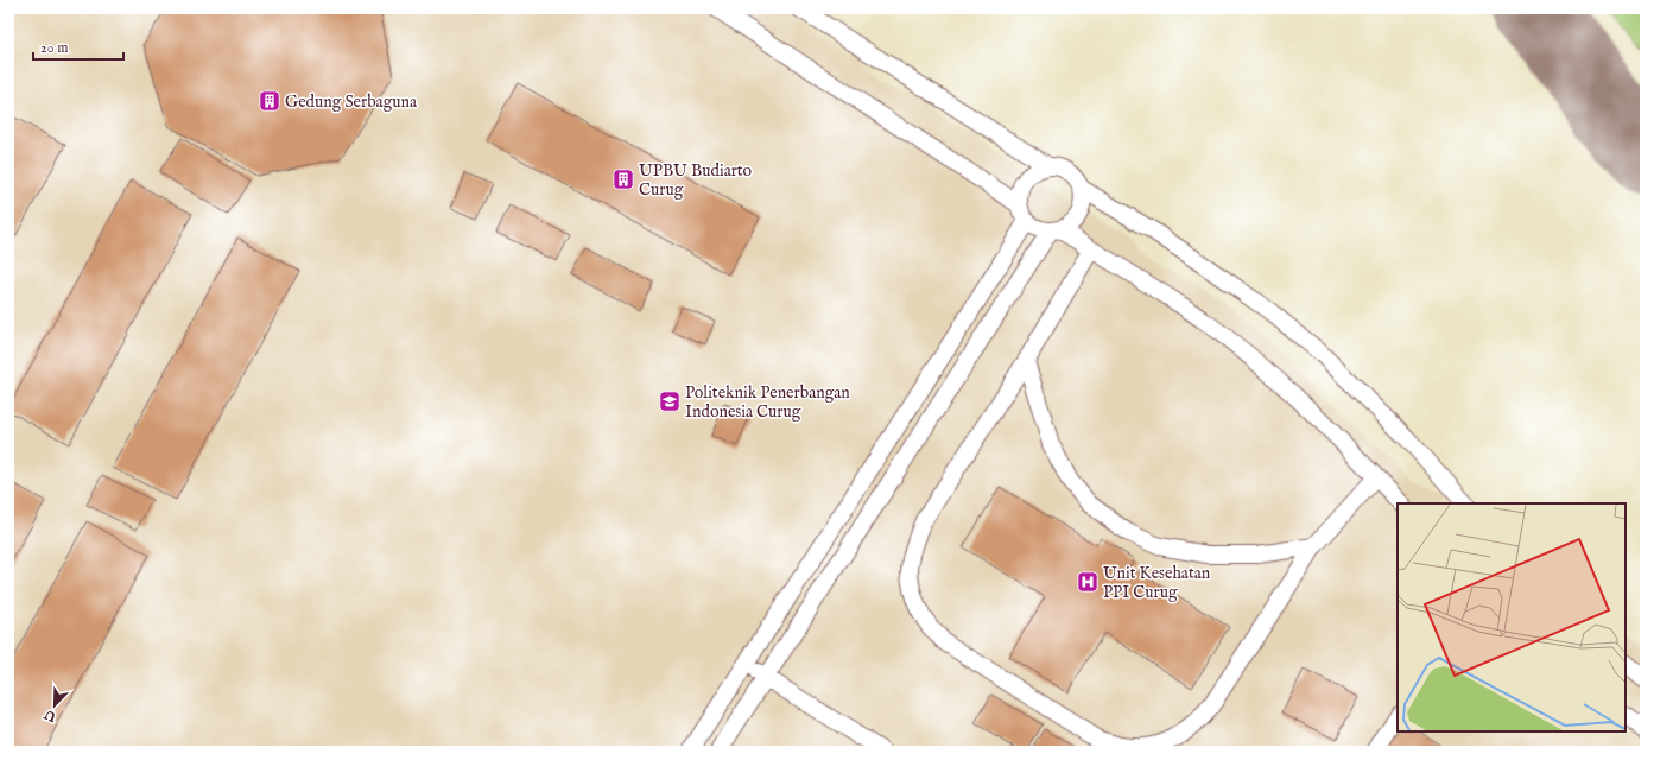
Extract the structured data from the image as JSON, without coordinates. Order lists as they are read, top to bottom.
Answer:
{
  "places": {
    "building": ["Gedung Serbaguna", "UPBU Budiarto Curug"],
    "school or university": ["Politeknik Penerbangan Indonesia Curug"],
    "hospital": ["Unit Kesehatan PPI Curug"]
  },
  "scale_bar": "20 m",
  "north": "bottom left"
}
